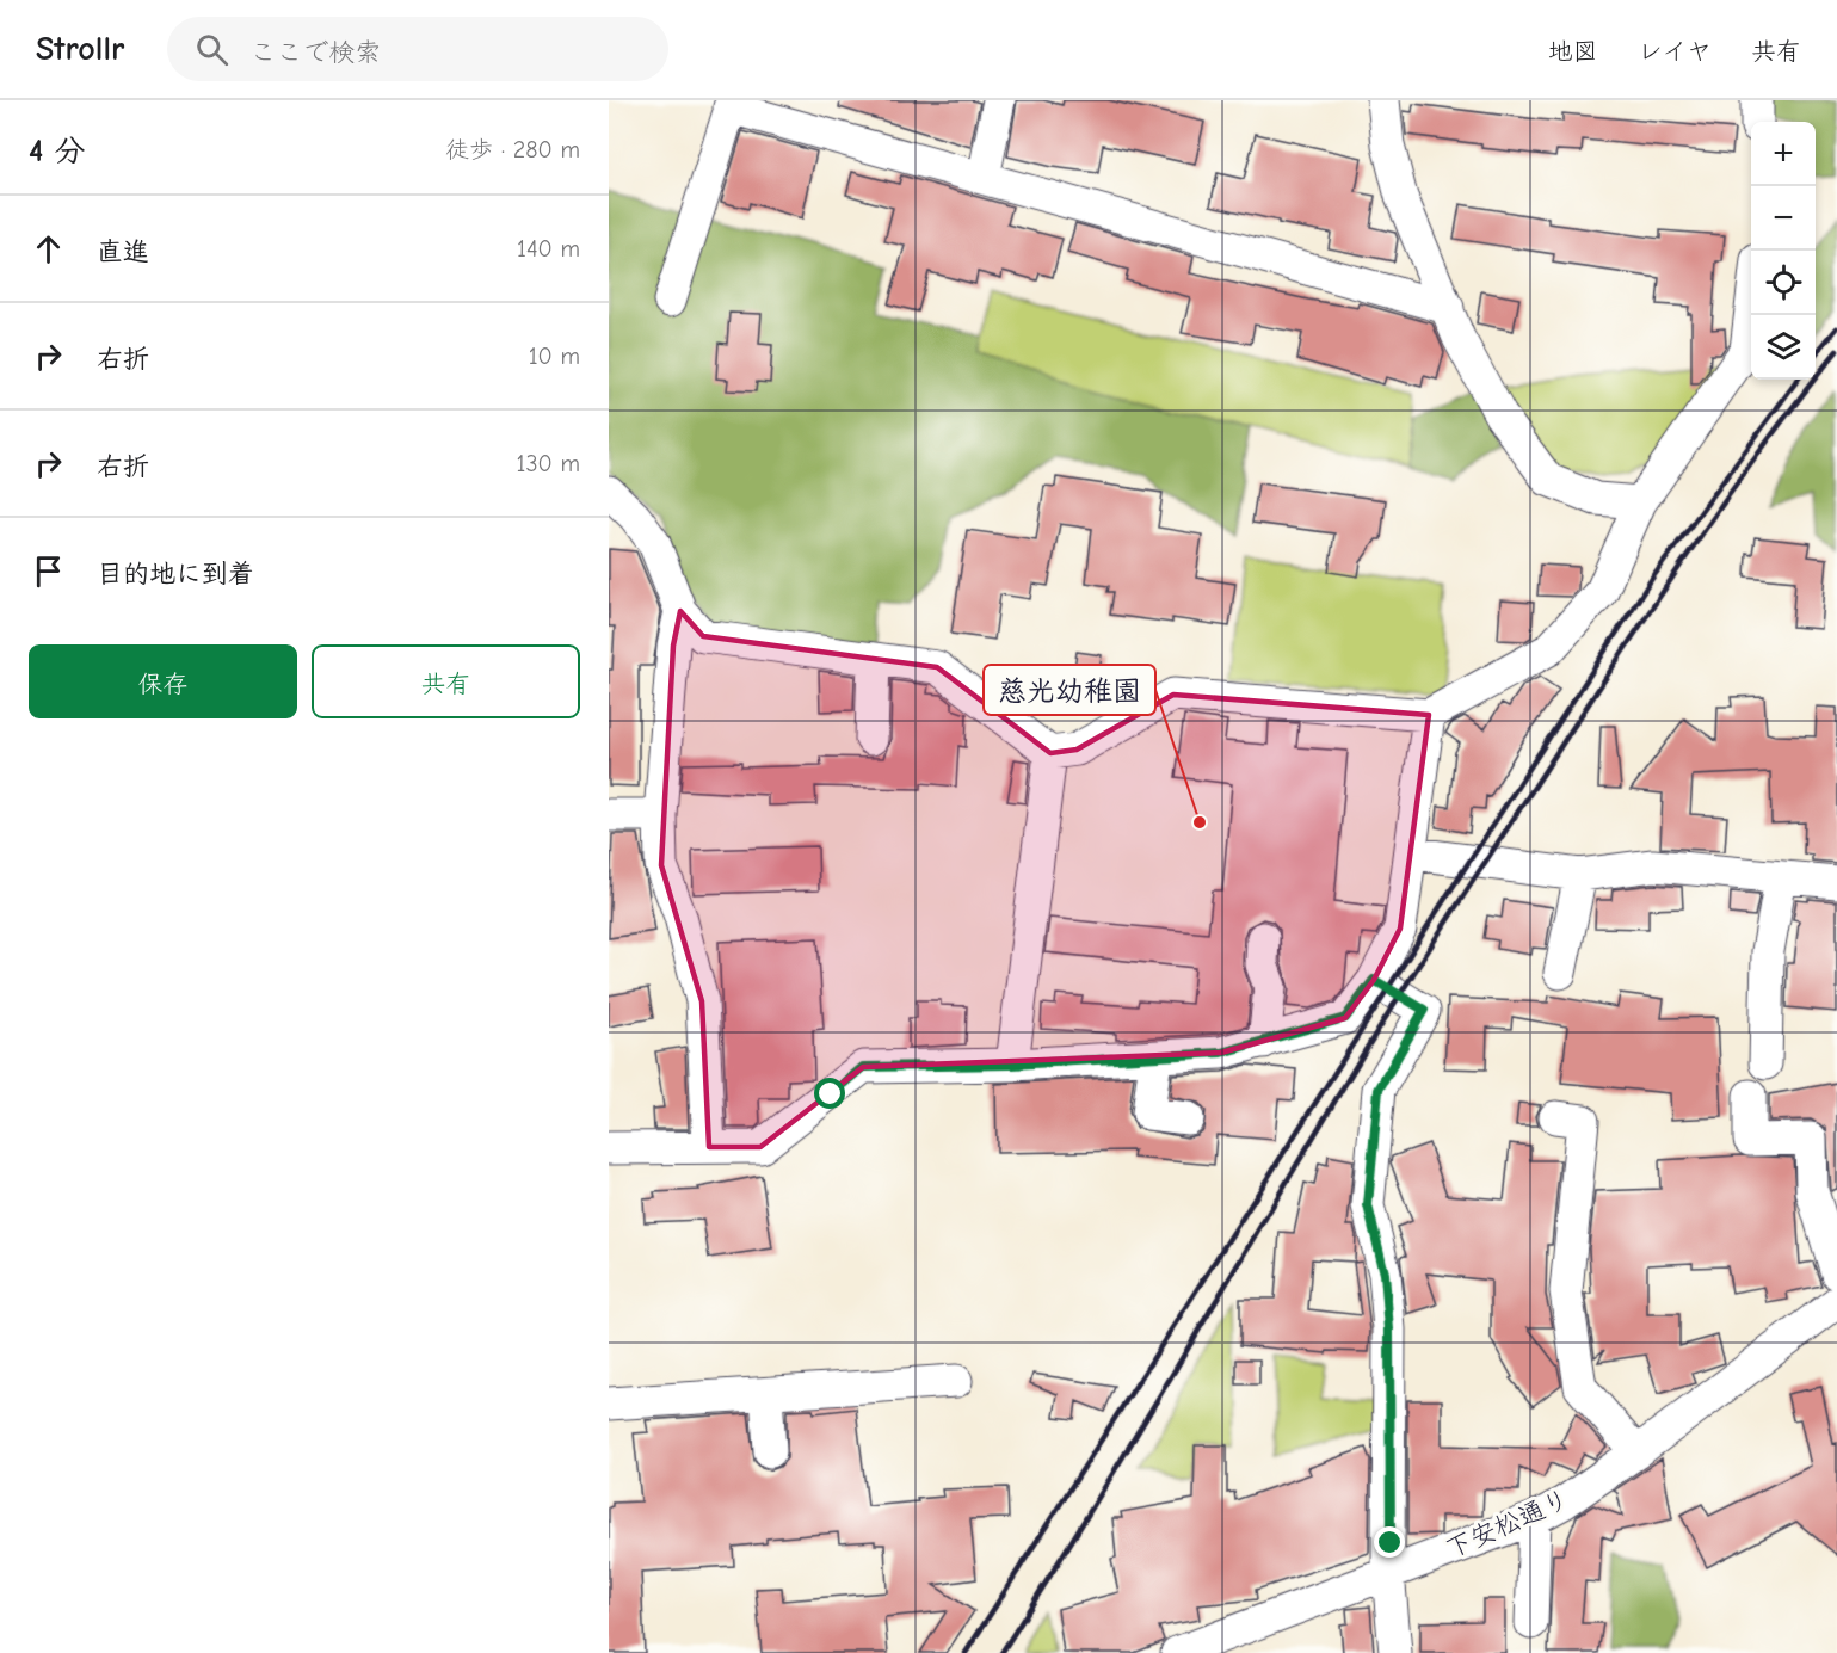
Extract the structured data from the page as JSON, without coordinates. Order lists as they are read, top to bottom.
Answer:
{
  "streets": {
    "street": ["下安松通り"]
  },
  "places": ["慈光幼稚園"],
  "page": {
    "header": "Strollr",
    "search": "ここで検索",
    "nav": ["地図", "レイヤ", "共有"],
    "heading": ["4 分", "徒歩 · 280 m"],
    "map_buttons": ["+", "−"],
    "list": [
      ["直進", "140 m"],
      ["右折", "10 m"],
      ["右折", "130 m"],
      "目的地に到着"
    ],
    "buttons": ["保存", "共有"]
  }
}
